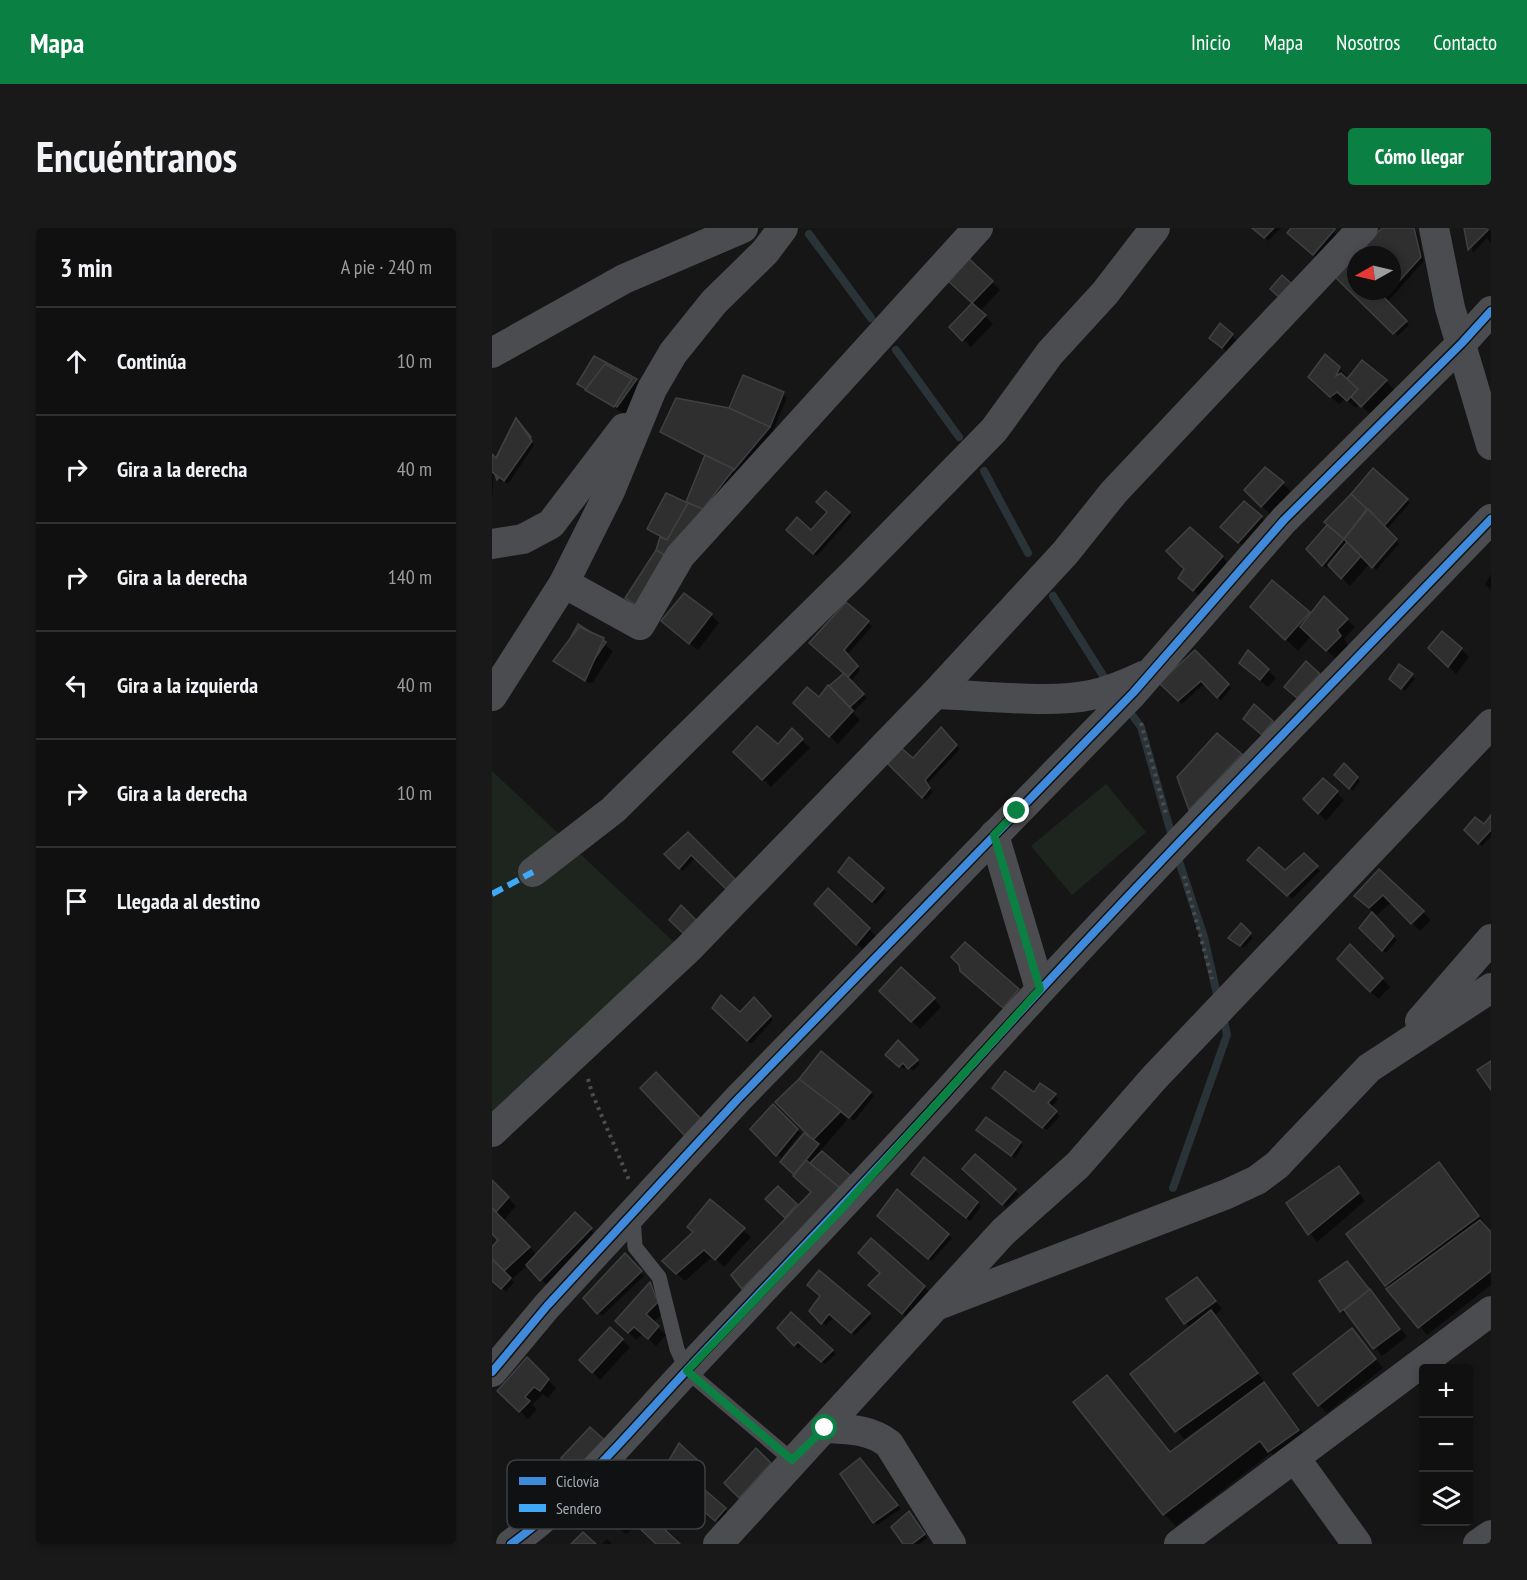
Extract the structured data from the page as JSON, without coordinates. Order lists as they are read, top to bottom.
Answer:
{
  "legend": ["Ciclovía", "Sendero"],
  "north": "left",
  "page": {
    "header": "Mapa",
    "nav": [
      "Inicio",
      "Mapa",
      "Nosotros",
      "Contacto"
    ],
    "buttons": "Cómo llegar",
    "title": "Encuéntranos",
    "heading": ["3 min", "A pie · 240 m"],
    "list": [
      ["Continúa", "10 m"],
      ["Gira a la derecha", "40 m"],
      ["Gira a la derecha", "140 m"],
      ["Gira a la izquierda", "40 m"],
      ["Gira a la derecha", "10 m"],
      "Llegada al destino"
    ],
    "map_buttons": ["+", "−"]
  }
}
